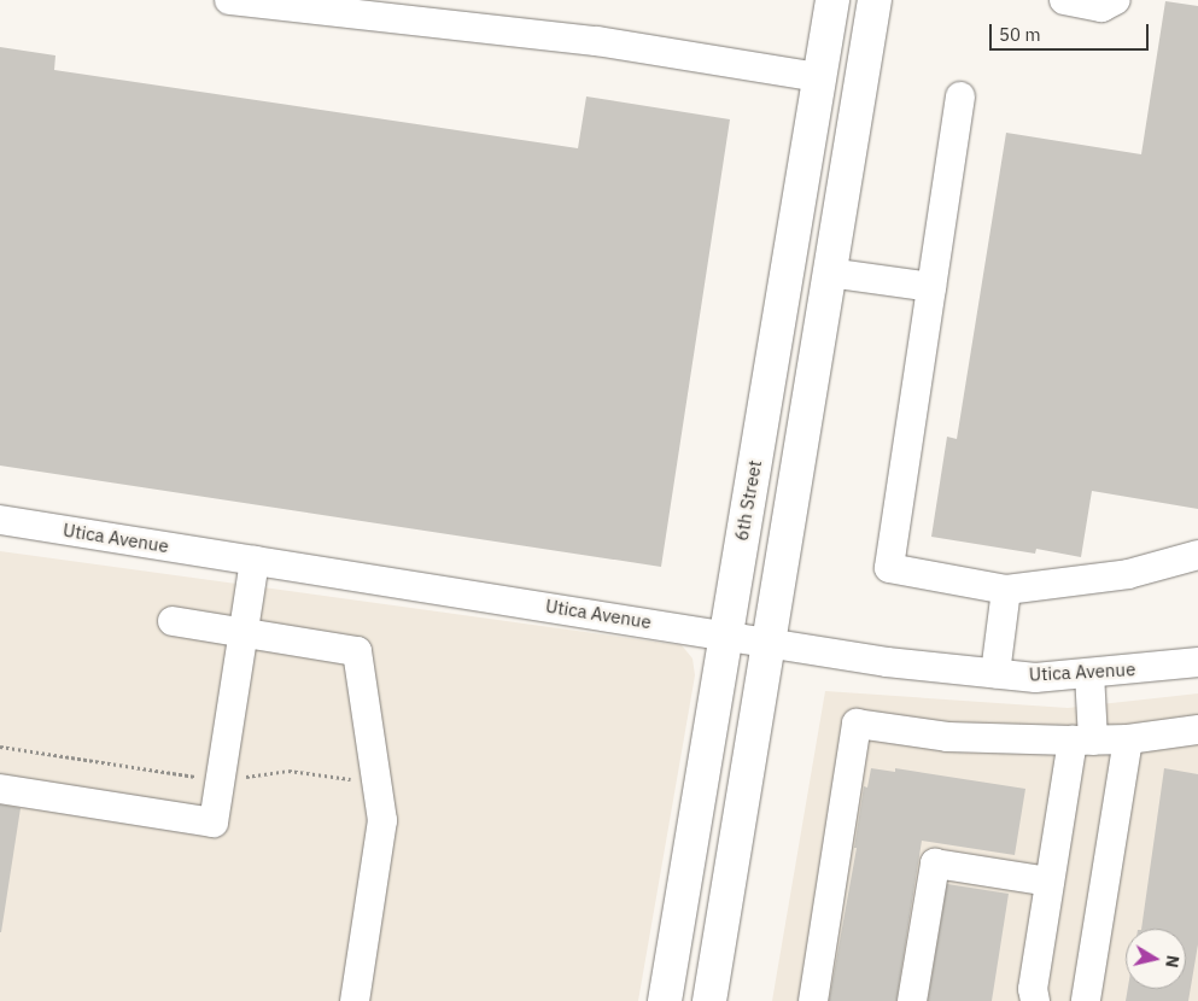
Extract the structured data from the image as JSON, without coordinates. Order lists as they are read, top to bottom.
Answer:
{
  "streets": {
    "main road": ["6th Street"],
    "street": ["Utica Avenue"]
  },
  "crossings": [
    ["6th Street", "Utica Avenue"]
  ],
  "scale_bar": "50 m",
  "north": "right"
}
